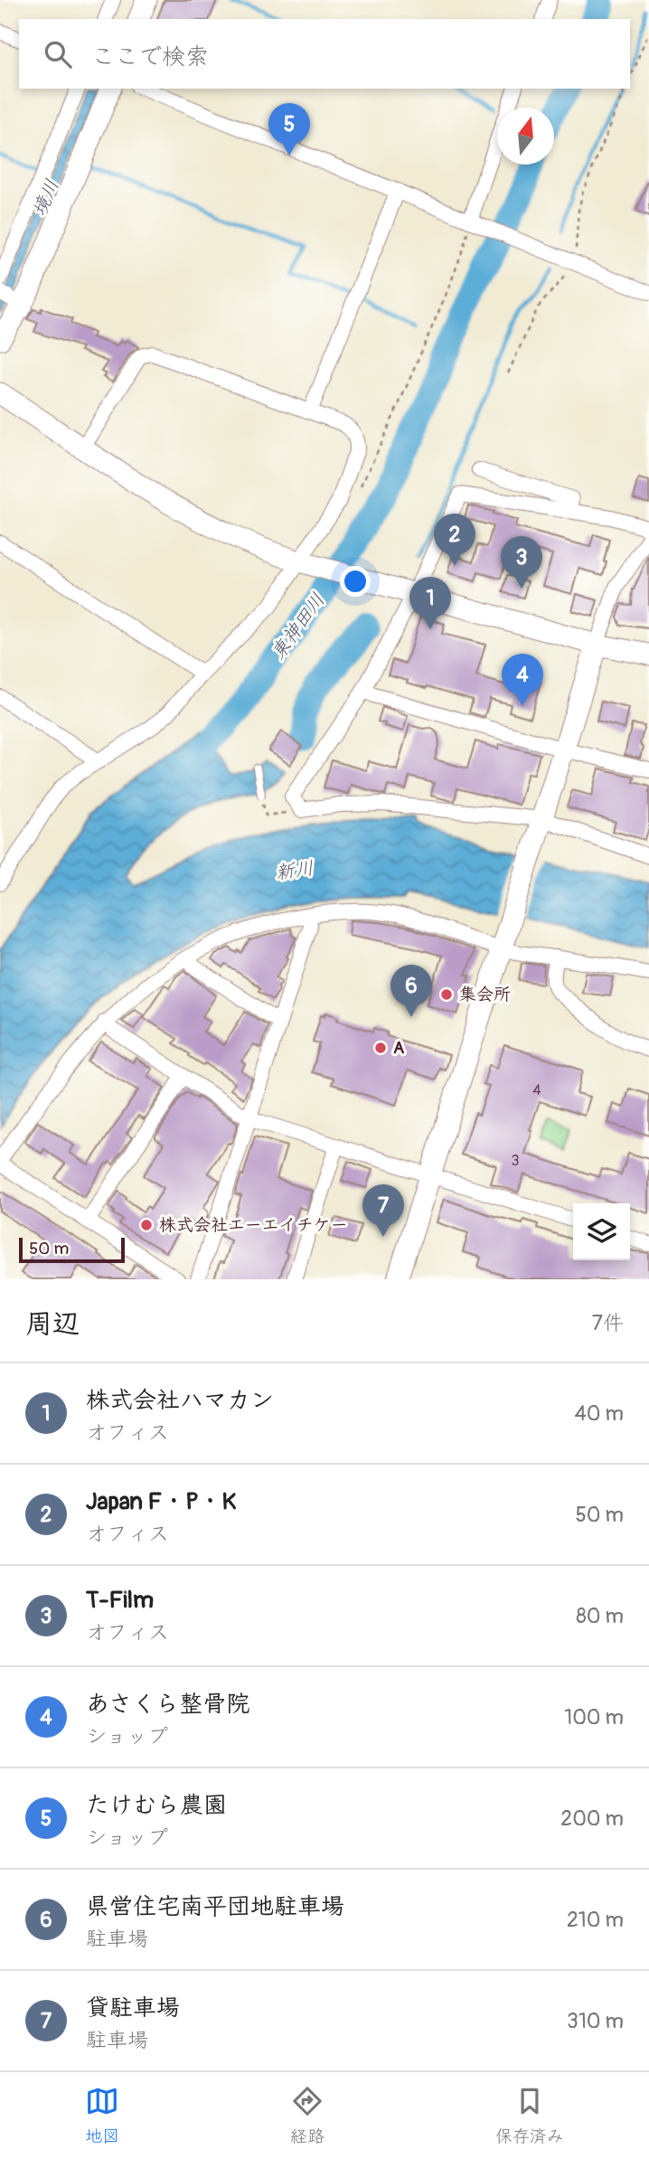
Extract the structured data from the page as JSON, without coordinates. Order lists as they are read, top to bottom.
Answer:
{
  "water": ["境川", "東神田川", "新川"],
  "places": ["集会所", "A", "株式会社エーエイチケー"],
  "house_numbers": ["4", "3"],
  "scale_bar": "50 m",
  "north": "top",
  "page": {
    "search": "ここで検索",
    "pins": [
      "5",
      "2",
      "3",
      "1",
      "4",
      "6",
      "7"
    ],
    "scale": "50 m",
    "heading": ["周辺", "7件"],
    "list": [
      {
        "mark": "1",
        "name": "株式会社ハマカン",
        "note": "オフィス",
        "value": "40 m"
      },
      {
        "mark": "2",
        "name": "Japan F・P・K",
        "note": "オフィス",
        "value": "50 m"
      },
      {
        "mark": "3",
        "name": "T-Film",
        "note": "オフィス",
        "value": "80 m"
      },
      {
        "mark": "4",
        "name": "あさくら整骨院",
        "note": "ショップ",
        "value": "100 m"
      },
      {
        "mark": "5",
        "name": "たけむら農園",
        "note": "ショップ",
        "value": "200 m"
      },
      {
        "mark": "6",
        "name": "県営住宅南平団地駐車場",
        "note": "駐車場",
        "value": "210 m"
      },
      {
        "mark": "7",
        "name": "貸駐車場",
        "note": "駐車場",
        "value": "310 m"
      }
    ],
    "nav": ["地図", "経路", "保存済み"]
  }
}
